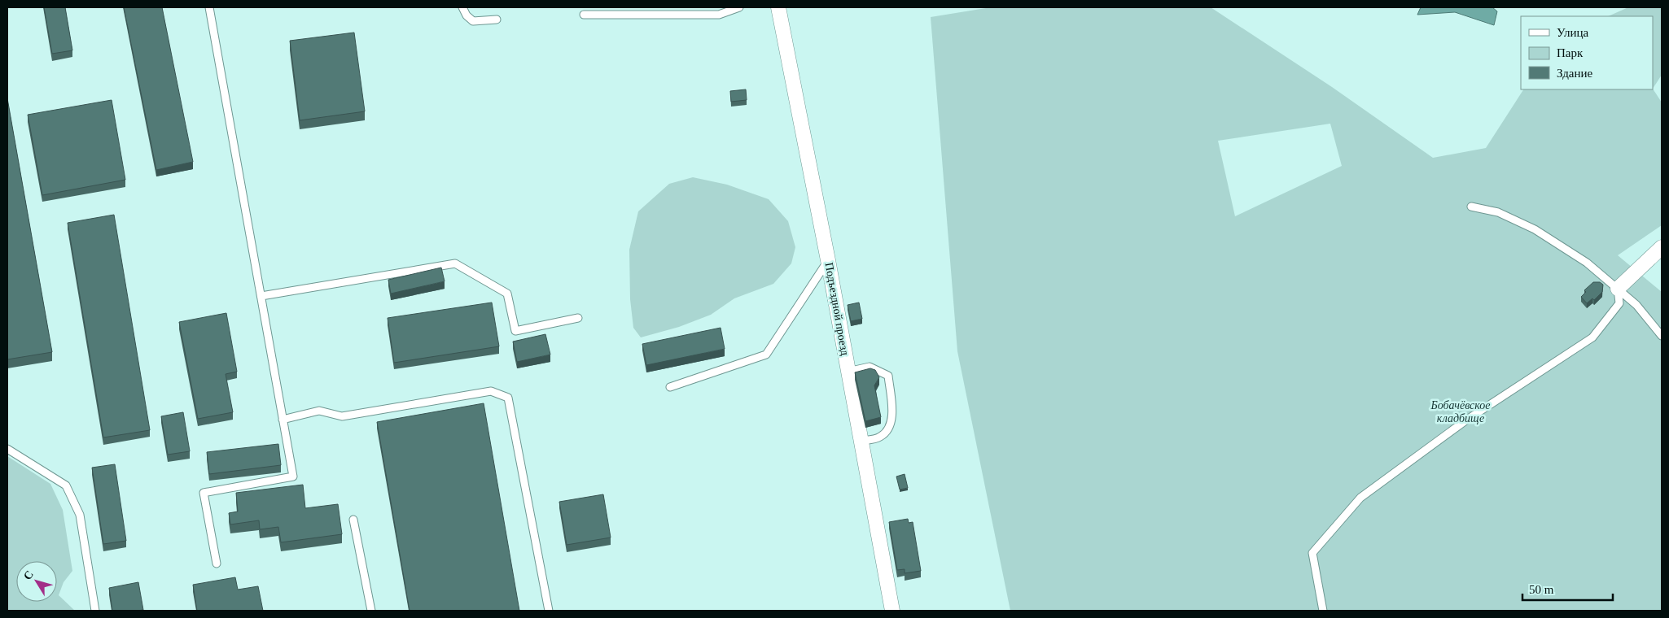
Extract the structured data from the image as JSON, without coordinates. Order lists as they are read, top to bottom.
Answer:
{
  "streets": {
    "street": ["Подъездной проезд"]
  },
  "parks": ["Бобачёвское кладбище"],
  "legend": ["Улица", "Парк", "Здание"],
  "scale_bar": "50 m",
  "north": "top left"
}
